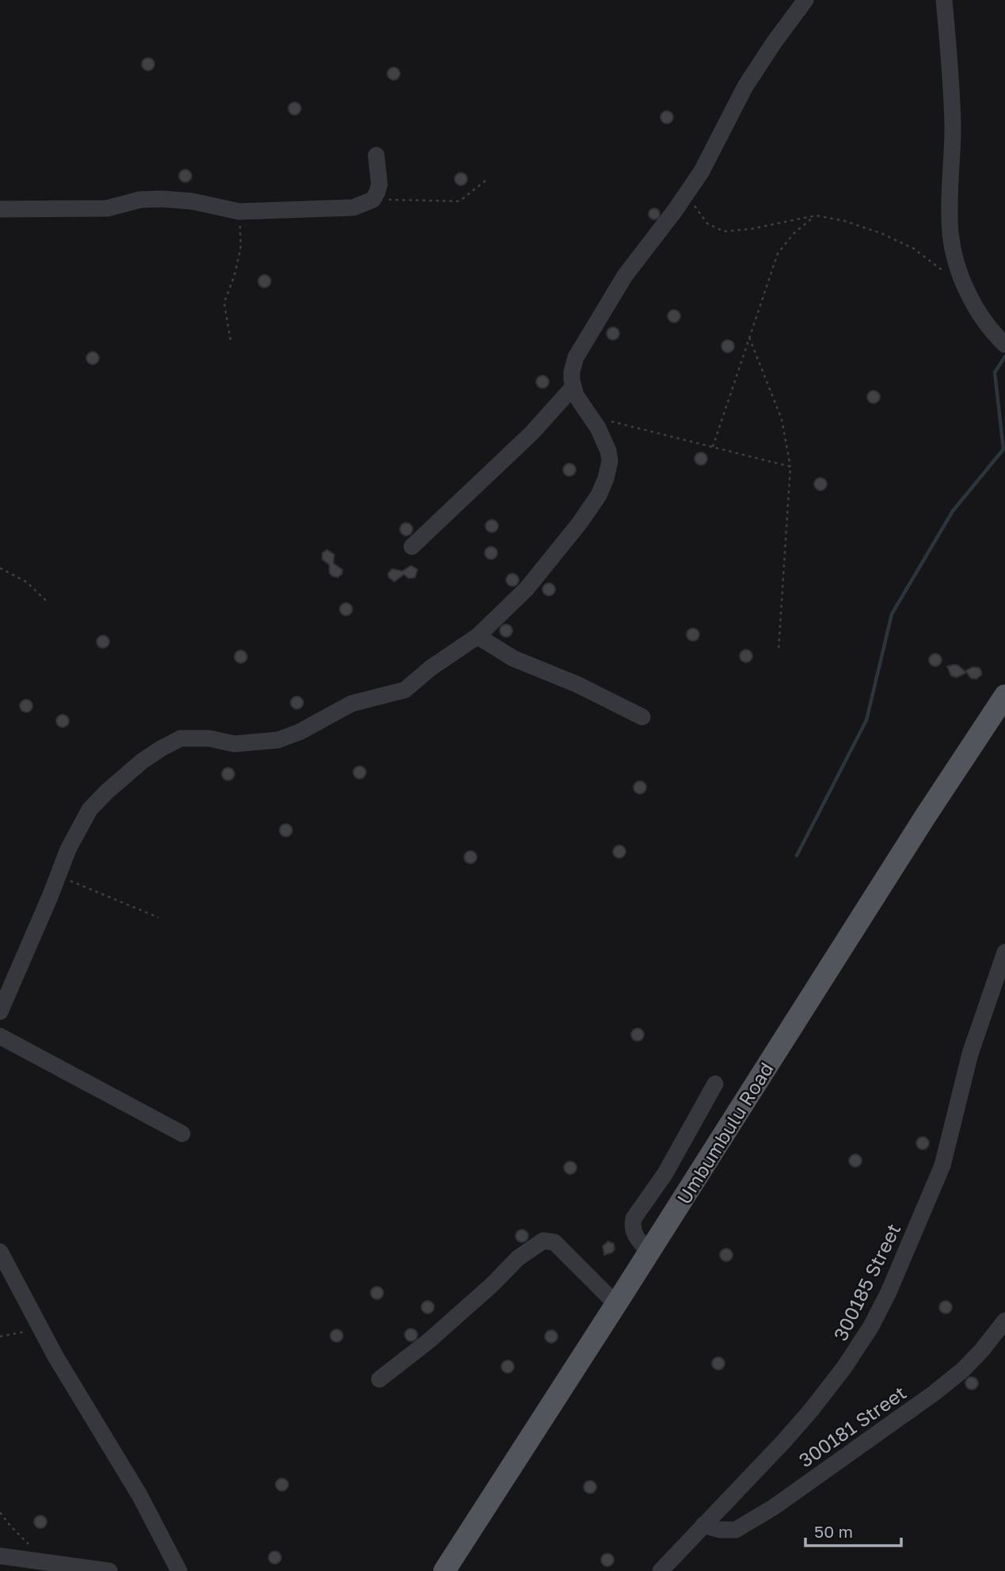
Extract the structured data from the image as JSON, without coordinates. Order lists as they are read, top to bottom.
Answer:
{
  "streets": {
    "main road": ["Umbumbulu Road"],
    "street": ["300185 Street", "300181 Street"]
  },
  "crossings": [
    ["300185 Street", "300181 Street"]
  ],
  "scale_bar": "50 m"
}
